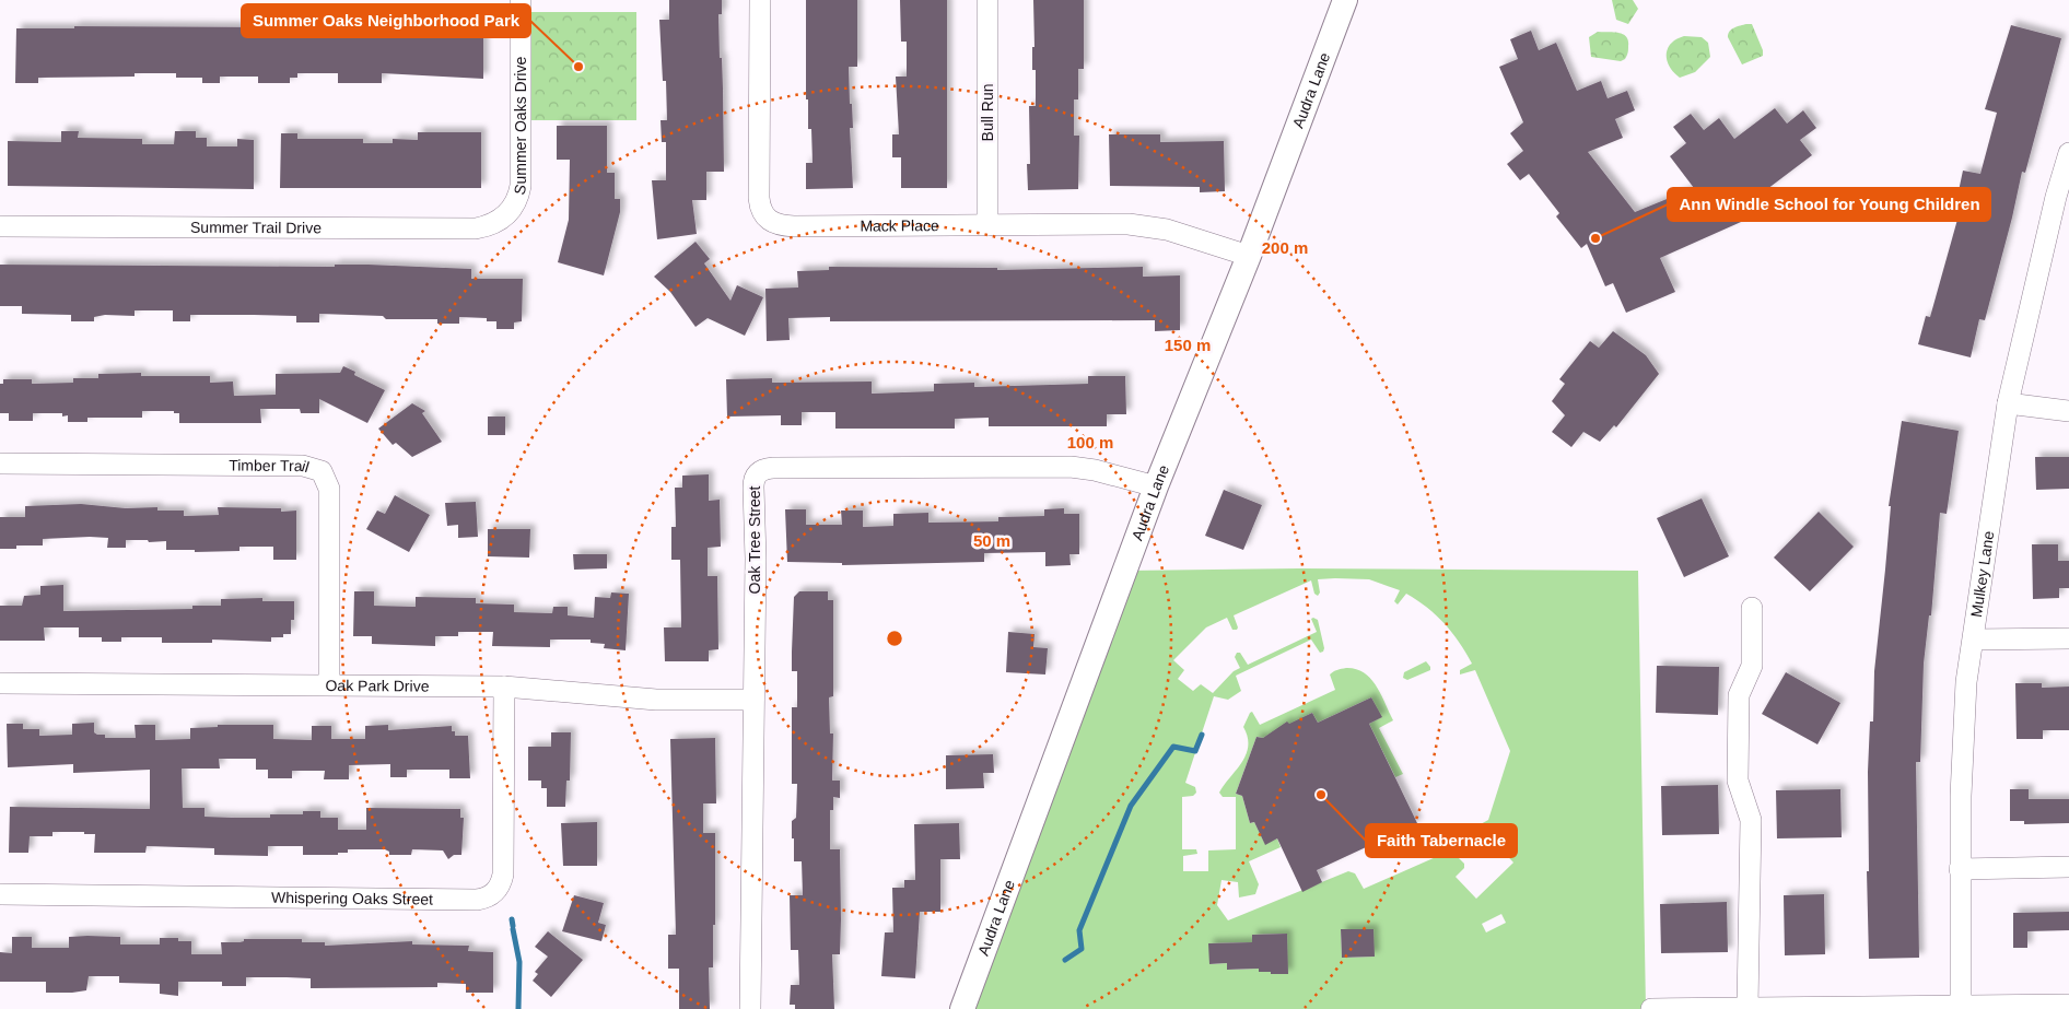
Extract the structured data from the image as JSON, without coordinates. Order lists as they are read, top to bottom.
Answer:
{
  "streets": {
    "street": [
      "Audra Lane",
      "Bull Run",
      "Summer Oaks Drive",
      "Mack Place",
      "Summer Trail Drive",
      "Timber Trail",
      "Oak Tree Street",
      "Mulkey Lane",
      "Oak Park Drive",
      "Whispering Oaks Street"
    ]
  },
  "crossings": [
    ["Audra Lane", "Mack Place"],
    ["Audra Lane", "Oak Tree Street"],
    ["Bull Run", "Mack Place"],
    ["Summer Oaks Drive", "Summer Trail Drive"],
    ["Timber Trail", "Oak Park Drive"],
    ["Oak Tree Street", "Oak Park Drive"],
    ["Oak Park Drive", "Whispering Oaks Street"]
  ],
  "places": ["Summer Oaks Neighborhood Park", "Ann Windle School for Young Children", "Faith Tabernacle"],
  "rings": [
    "200 m",
    "150 m",
    "100 m",
    "50 m"
  ]
}
